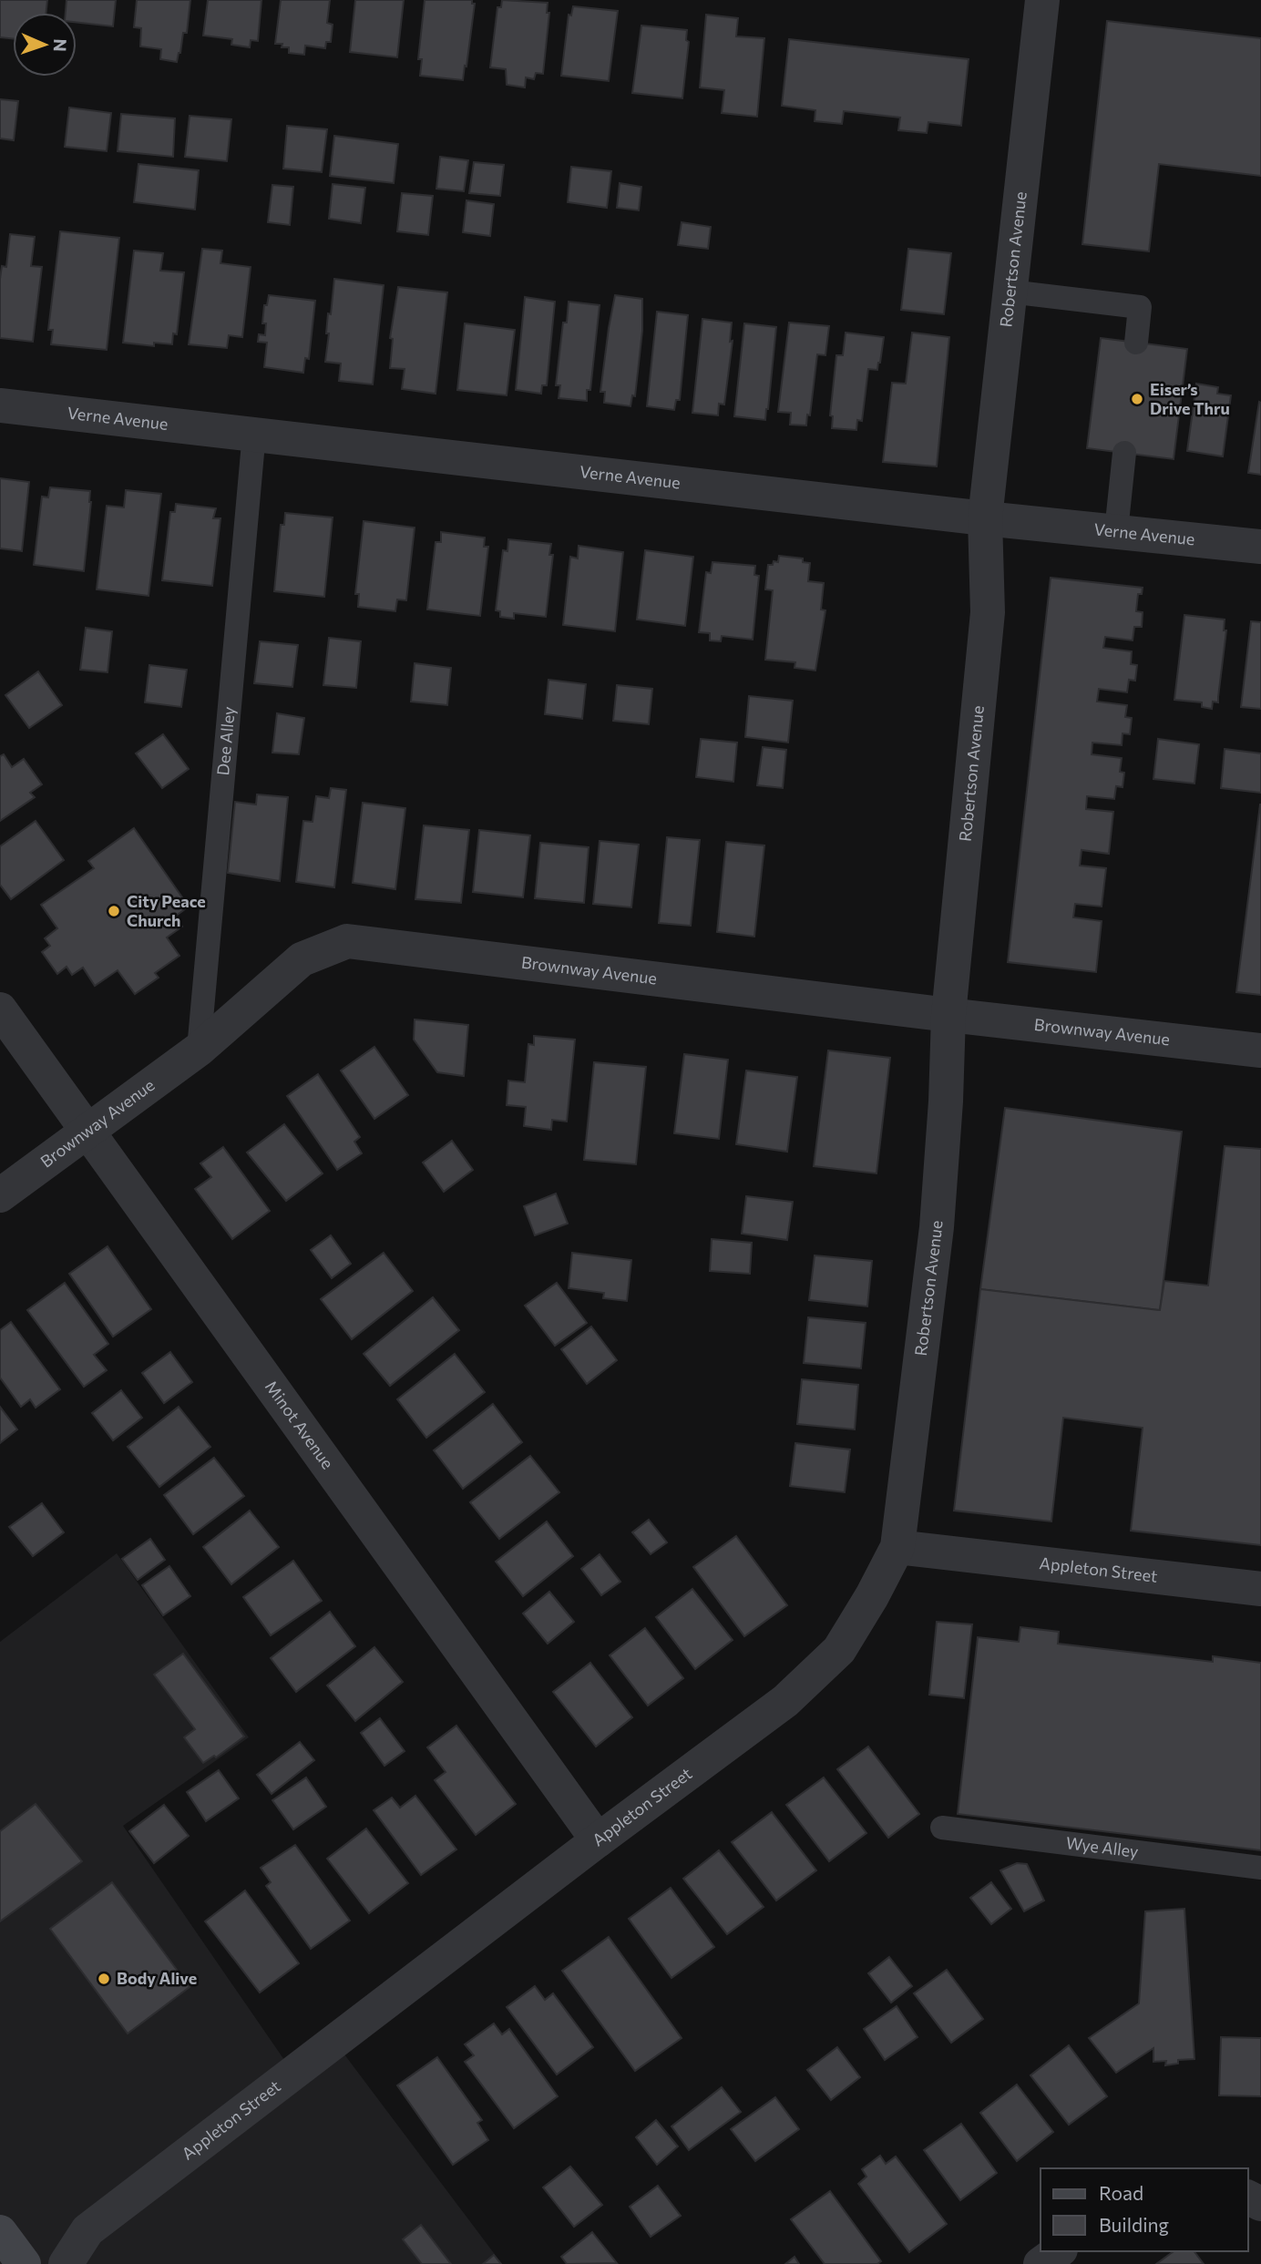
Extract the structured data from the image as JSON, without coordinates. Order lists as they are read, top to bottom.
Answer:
{
  "streets": {
    "street": [
      "Robertson Avenue",
      "Verne Avenue",
      "Brownway Avenue",
      "Minot Avenue",
      "Appleton Street"
    ],
    "lane": ["Dee Alley", "Wye Alley"]
  },
  "crossings": [
    ["Robertson Avenue", "Verne Avenue"],
    ["Robertson Avenue", "Brownway Avenue"],
    ["Robertson Avenue", "Appleton Street"],
    ["Verne Avenue", "Dee Alley"],
    ["Dee Alley", "Brownway Avenue"],
    ["Brownway Avenue", "Minot Avenue"],
    ["Minot Avenue", "Appleton Street"]
  ],
  "places": ["Eiser’s Drive Thru", "City Peace Church", "Body Alive"],
  "legend": ["Road", "Building"],
  "north": "right"
}
